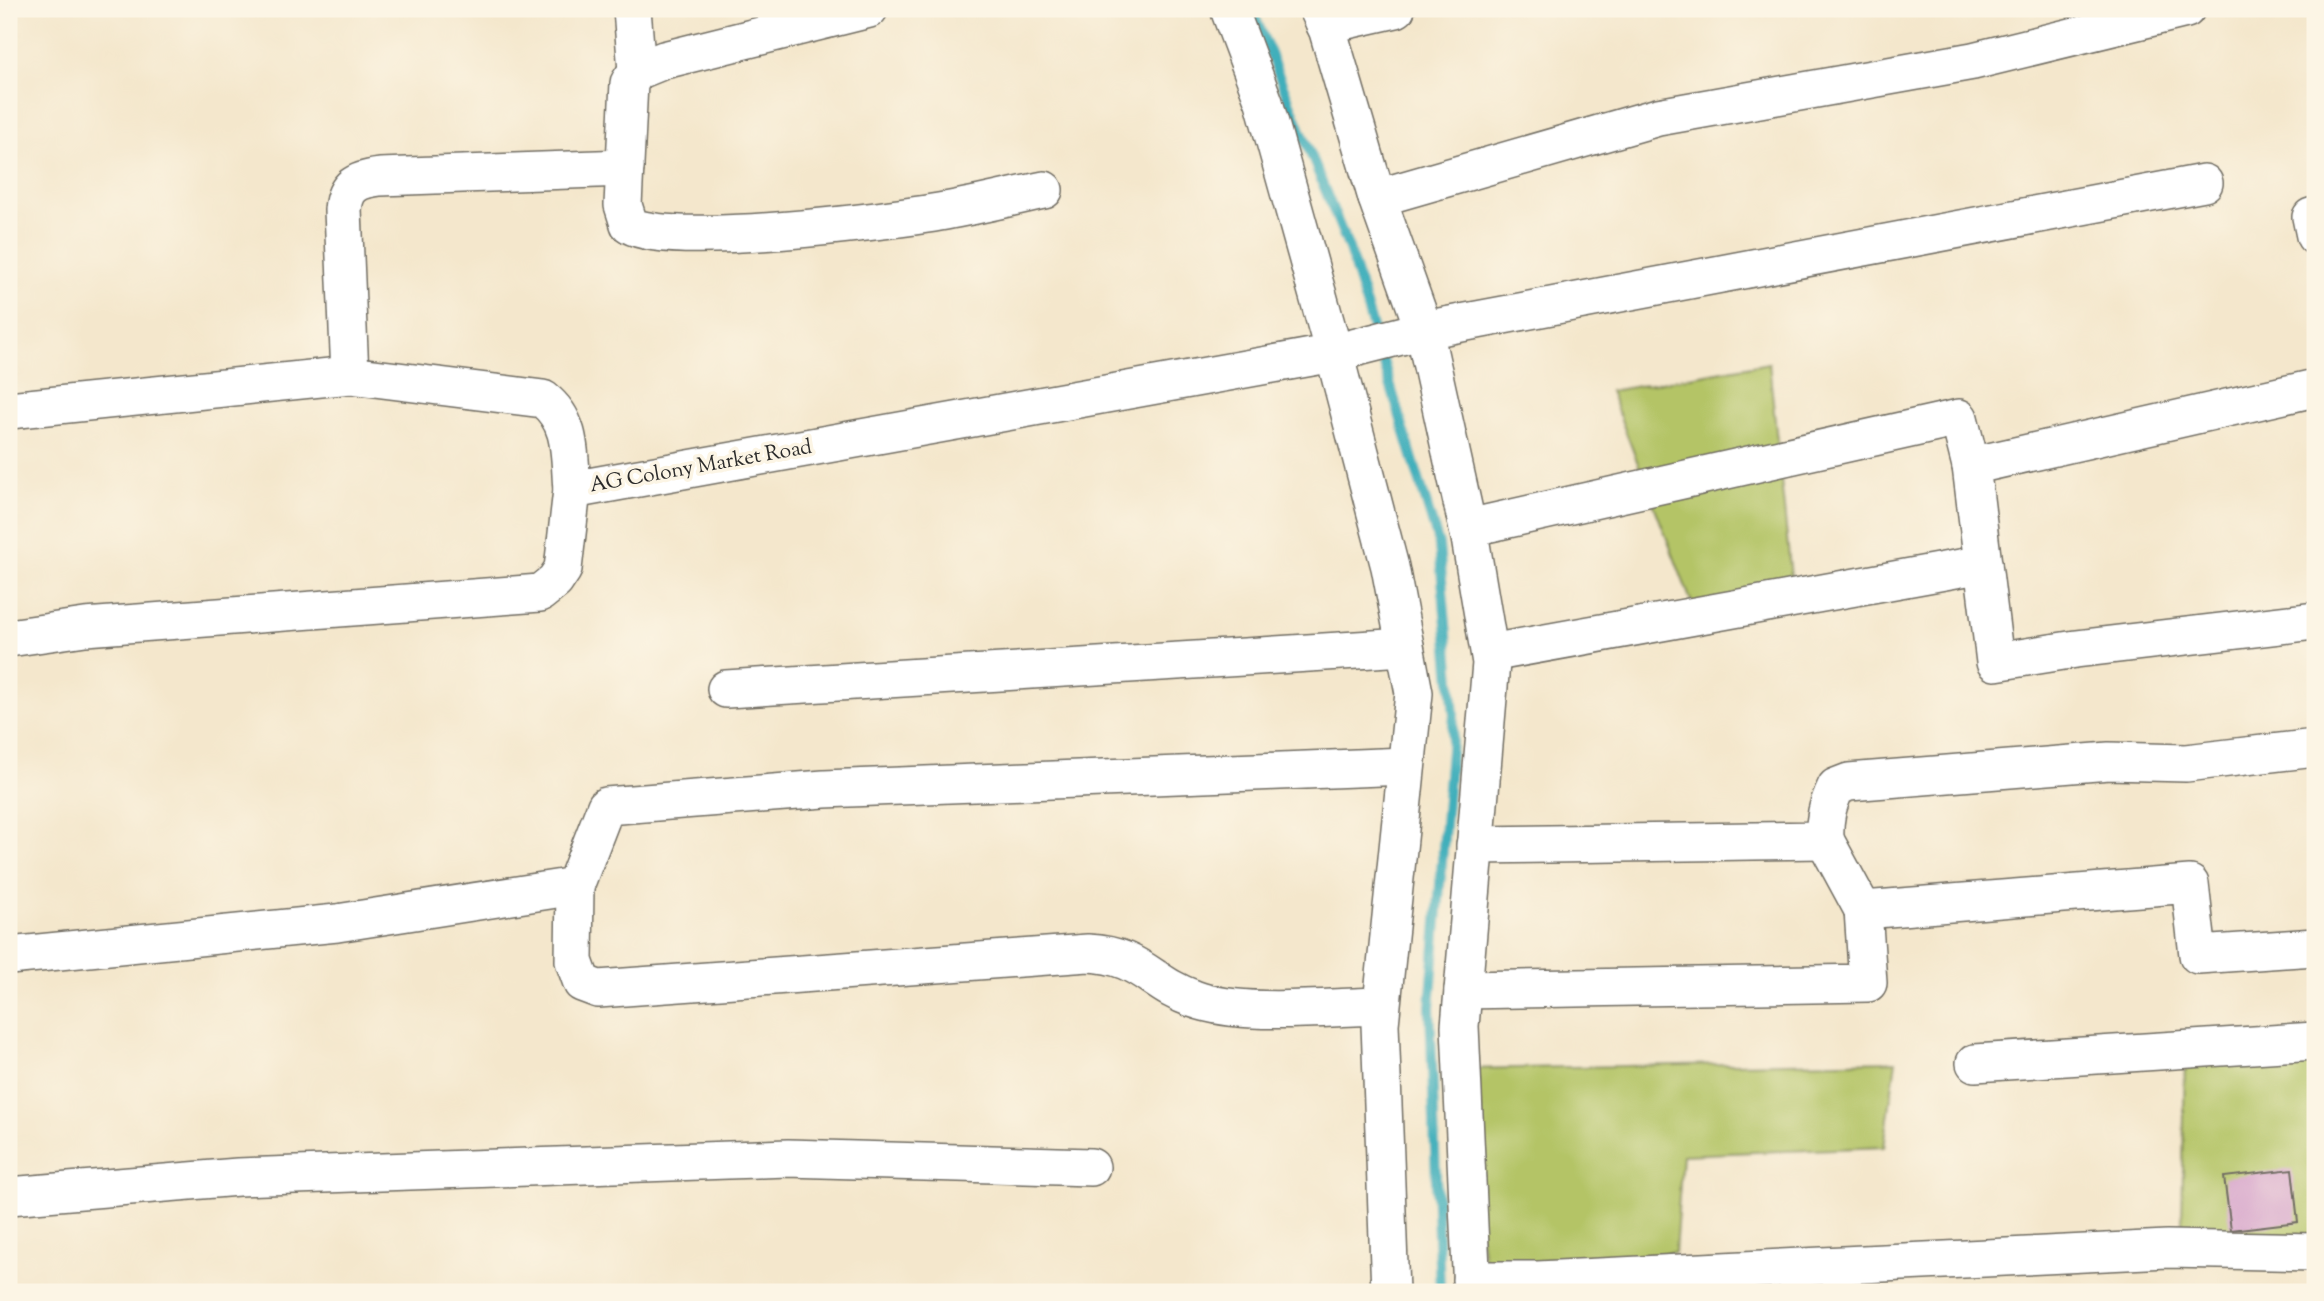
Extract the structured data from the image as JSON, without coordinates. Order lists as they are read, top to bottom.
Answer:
{
  "streets": {
    "street": ["AG Colony Market Road"]
  }
}
